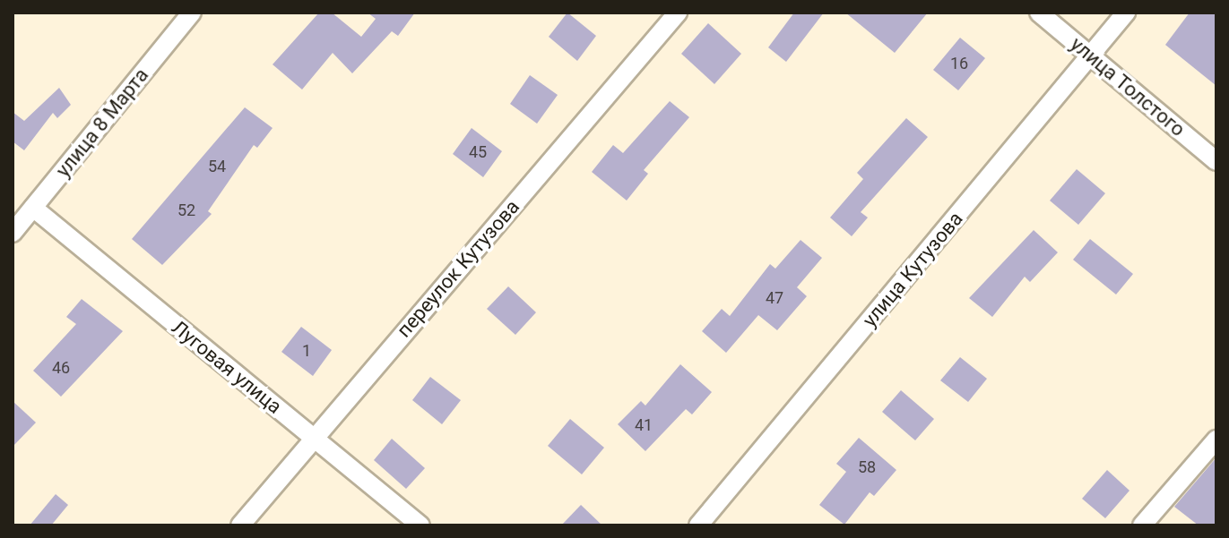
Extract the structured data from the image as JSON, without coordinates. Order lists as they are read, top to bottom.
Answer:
{
  "streets": {
    "street": [
      "улица Толстого",
      "улица 8 Марта",
      "переулок Кутузова",
      "улица Кутузова",
      "Луговая улица"
    ]
  },
  "crossings": [
    ["улица Толстого", "улица Кутузова"],
    ["улица 8 Марта", "Луговая улица"],
    ["переулок Кутузова", "Луговая улица"]
  ],
  "house_numbers": [
    "16",
    "45",
    "54",
    "52",
    "47",
    "1",
    "46",
    "41",
    "58"
  ]
}
